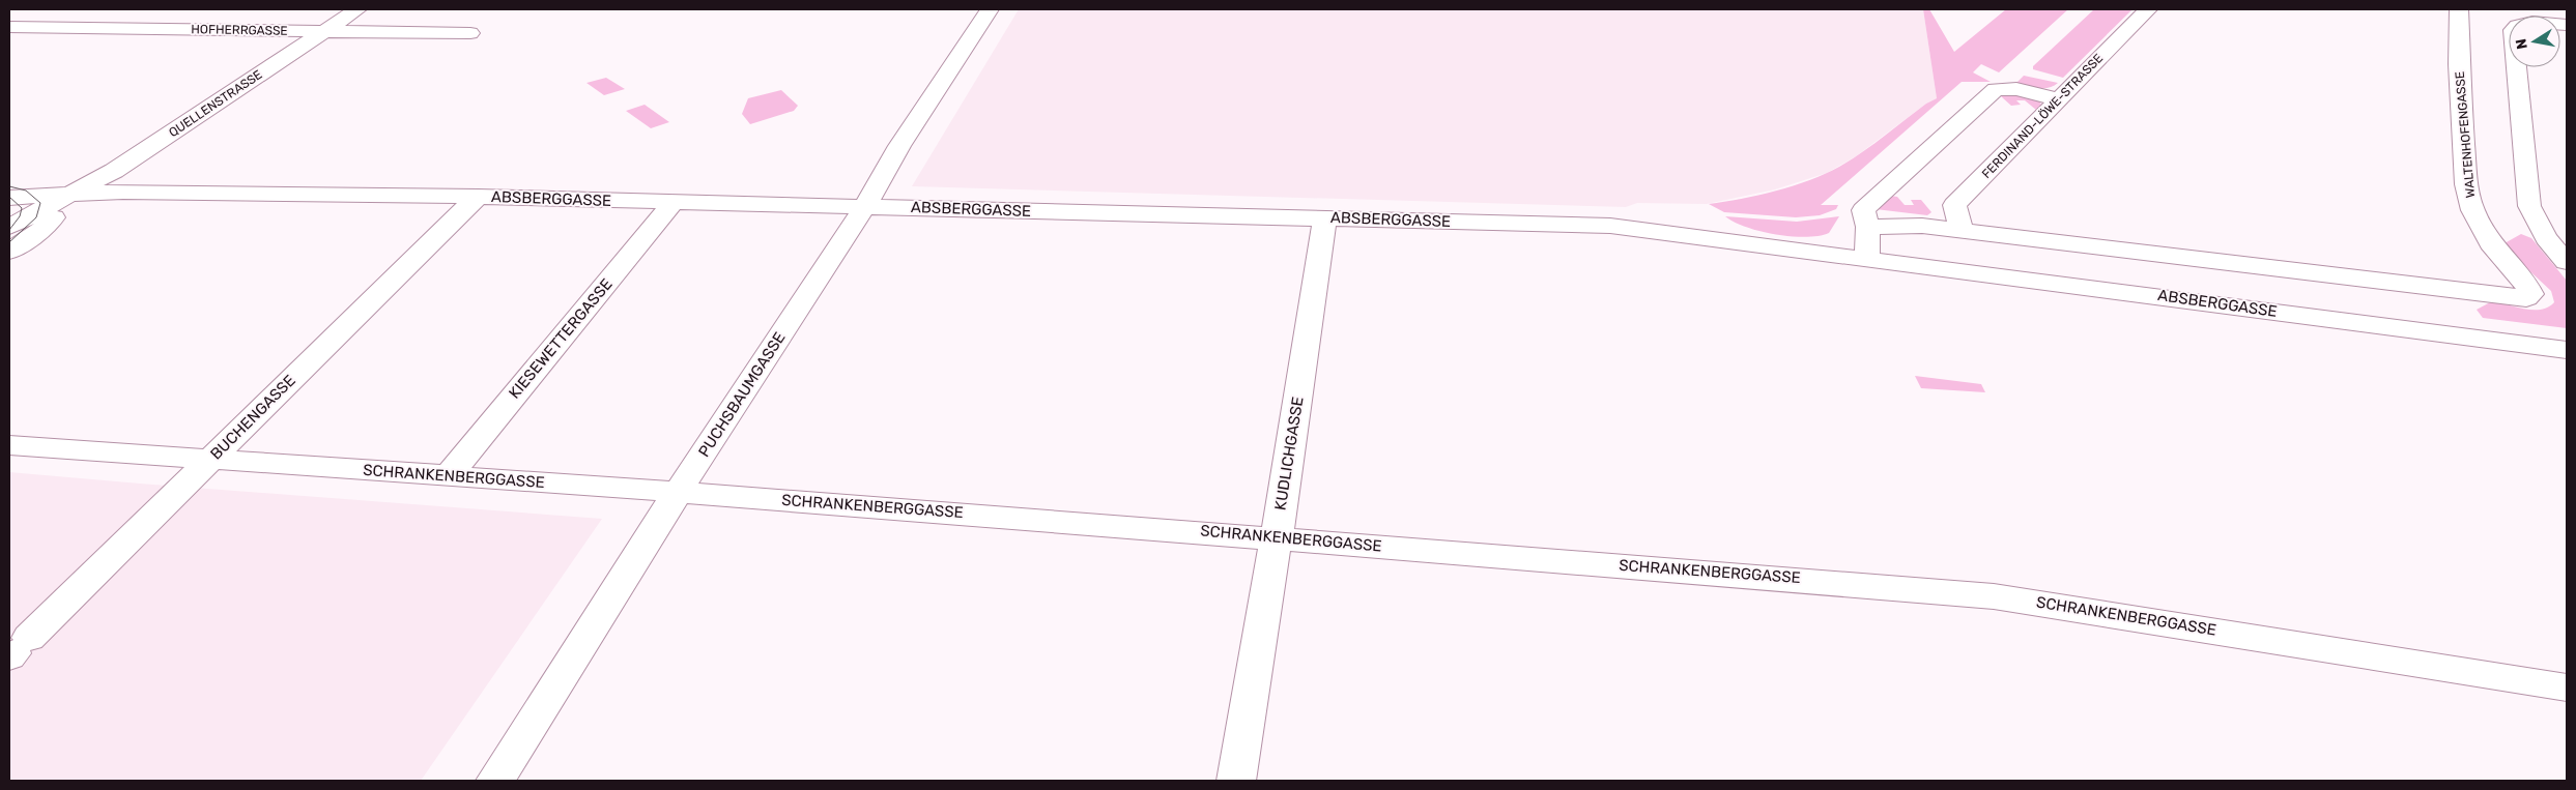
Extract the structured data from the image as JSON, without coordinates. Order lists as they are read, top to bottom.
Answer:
{
  "streets": {
    "street": [
      "HOFHERRGASSE",
      "QUELLENSTRASSE",
      "FERDINAND-LÖWE-STRASSE",
      "WALTENHOFENGASSE",
      "ABSBERGGASSE",
      "KIESEWETTERGASSE",
      "PUCHSBAUMGASSE",
      "BUCHENGASSE",
      "KUDLICHGASSE",
      "SCHRANKENBERGGASSE"
    ]
  },
  "crossings": [
    ["HOFHERRGASSE", "QUELLENSTRASSE"],
    ["QUELLENSTRASSE", "ABSBERGGASSE"],
    ["FERDINAND-LÖWE-STRASSE", "WALTENHOFENGASSE"],
    ["ABSBERGGASSE", "KIESEWETTERGASSE"],
    ["ABSBERGGASSE", "PUCHSBAUMGASSE"],
    ["ABSBERGGASSE", "BUCHENGASSE"],
    ["ABSBERGGASSE", "KUDLICHGASSE"],
    ["KIESEWETTERGASSE", "SCHRANKENBERGGASSE"],
    ["PUCHSBAUMGASSE", "SCHRANKENBERGGASSE"],
    ["BUCHENGASSE", "SCHRANKENBERGGASSE"],
    ["KUDLICHGASSE", "SCHRANKENBERGGASSE"]
  ],
  "north": "left"
}
